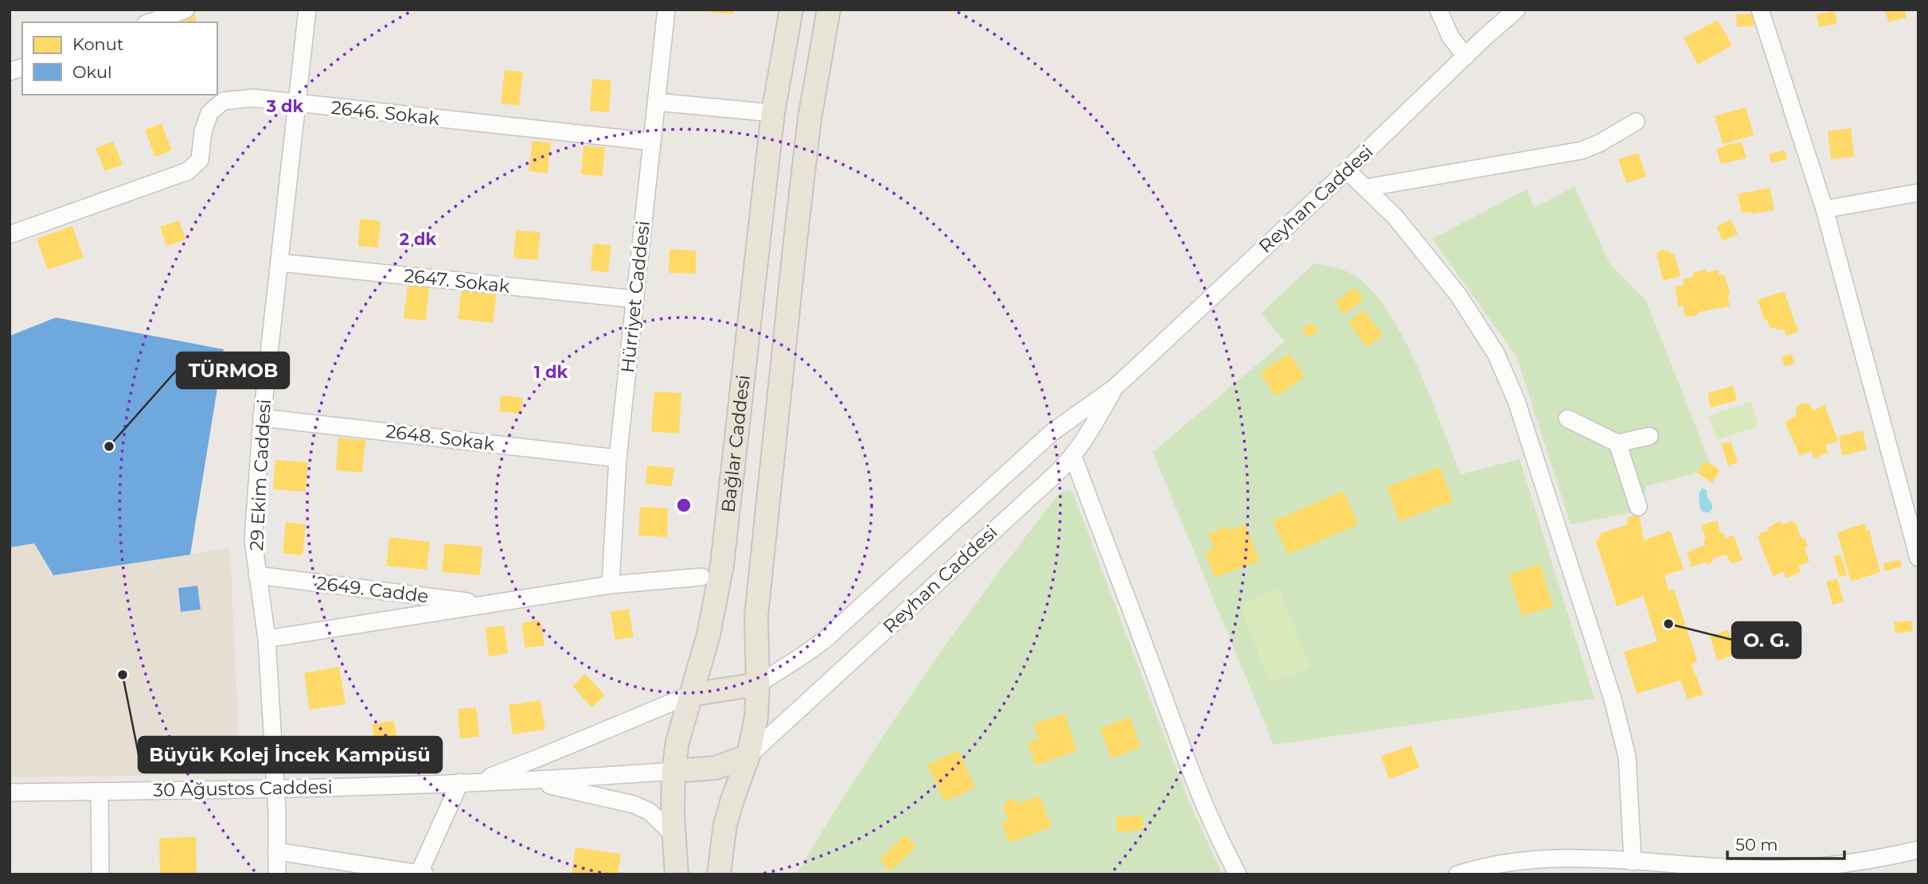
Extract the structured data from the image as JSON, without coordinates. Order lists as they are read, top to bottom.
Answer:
{
  "streets": {
    "main road": ["Bağlar Caddesi"],
    "street": [
      "2646. Sokak",
      "Reyhan Caddesi",
      "2647. Sokak",
      "Hürriyet Caddesi",
      "2648. Sokak",
      "29 Ekim Caddesi",
      "2649. Cadde",
      "30 Ağustos Caddesi"
    ]
  },
  "crossings": [
    ["2646. Sokak", "Hürriyet Caddesi"],
    ["2646. Sokak", "29 Ekim Caddesi"],
    ["2647. Sokak", "Hürriyet Caddesi"],
    ["2647. Sokak", "29 Ekim Caddesi"],
    ["Hürriyet Caddesi", "2648. Sokak"],
    ["Hürriyet Caddesi", "2649. Cadde"],
    ["2648. Sokak", "29 Ekim Caddesi"],
    ["Bağlar Caddesi", "30 Ağustos Caddesi"],
    ["29 Ekim Caddesi", "2649. Cadde"],
    ["29 Ekim Caddesi", "30 Ağustos Caddesi"]
  ],
  "places": ["TÜRMOB", "O. G.", "Büyük Kolej İncek Kampüsü"],
  "legend": ["Konut", "Okul"],
  "scale_bar": "50 m",
  "rings": ["3 dk", "2 dk", "1 dk"]
}
